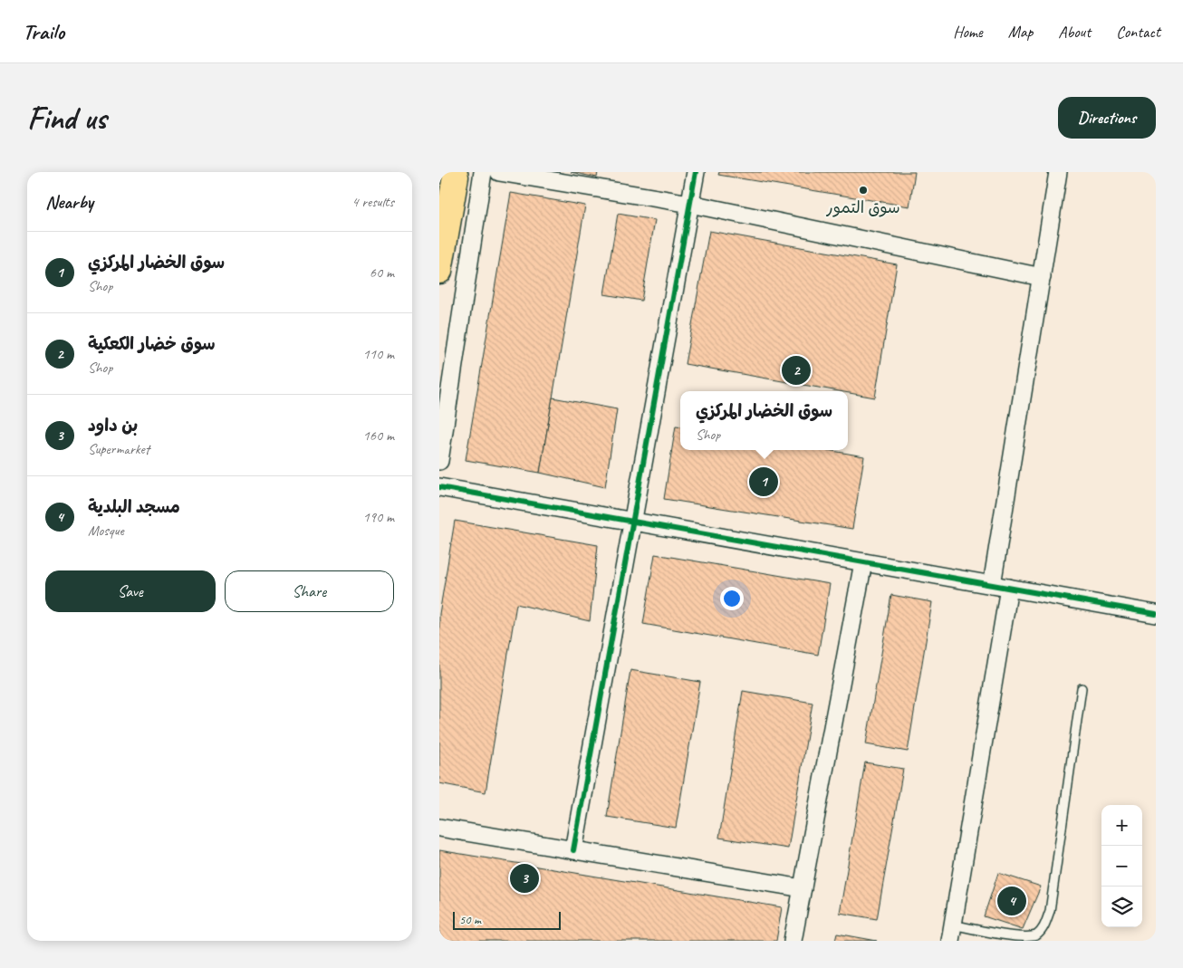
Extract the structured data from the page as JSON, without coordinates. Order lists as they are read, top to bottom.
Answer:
{
  "places": ["سوق التمور"],
  "scale_bar": "50 m",
  "page": {
    "header": "Trailo",
    "nav": [
      "Home",
      "Map",
      "About",
      "Contact"
    ],
    "buttons": [
      "Directions",
      ["Save", "Share"]
    ],
    "title": "Find us",
    "heading": ["Nearby", "4 results"],
    "list": [
      {
        "mark": "1",
        "name": "سوق الخضار المركزي",
        "note": "Shop",
        "value": "60 m"
      },
      {
        "mark": "2",
        "name": "سوق خضار الكعكية",
        "note": "Shop",
        "value": "110 m"
      },
      {
        "mark": "3",
        "name": "بن داود",
        "note": "Supermarket",
        "value": "160 m"
      },
      {
        "mark": "4",
        "name": "مسجد البلدية",
        "note": "Mosque",
        "value": "190 m"
      }
    ],
    "pins": [
      "2",
      "1",
      "3",
      "4"
    ],
    "popup": ["سوق الخضار المركزي", "Shop"],
    "map_buttons": ["+", "−"],
    "scale": "50 m"
  }
}
